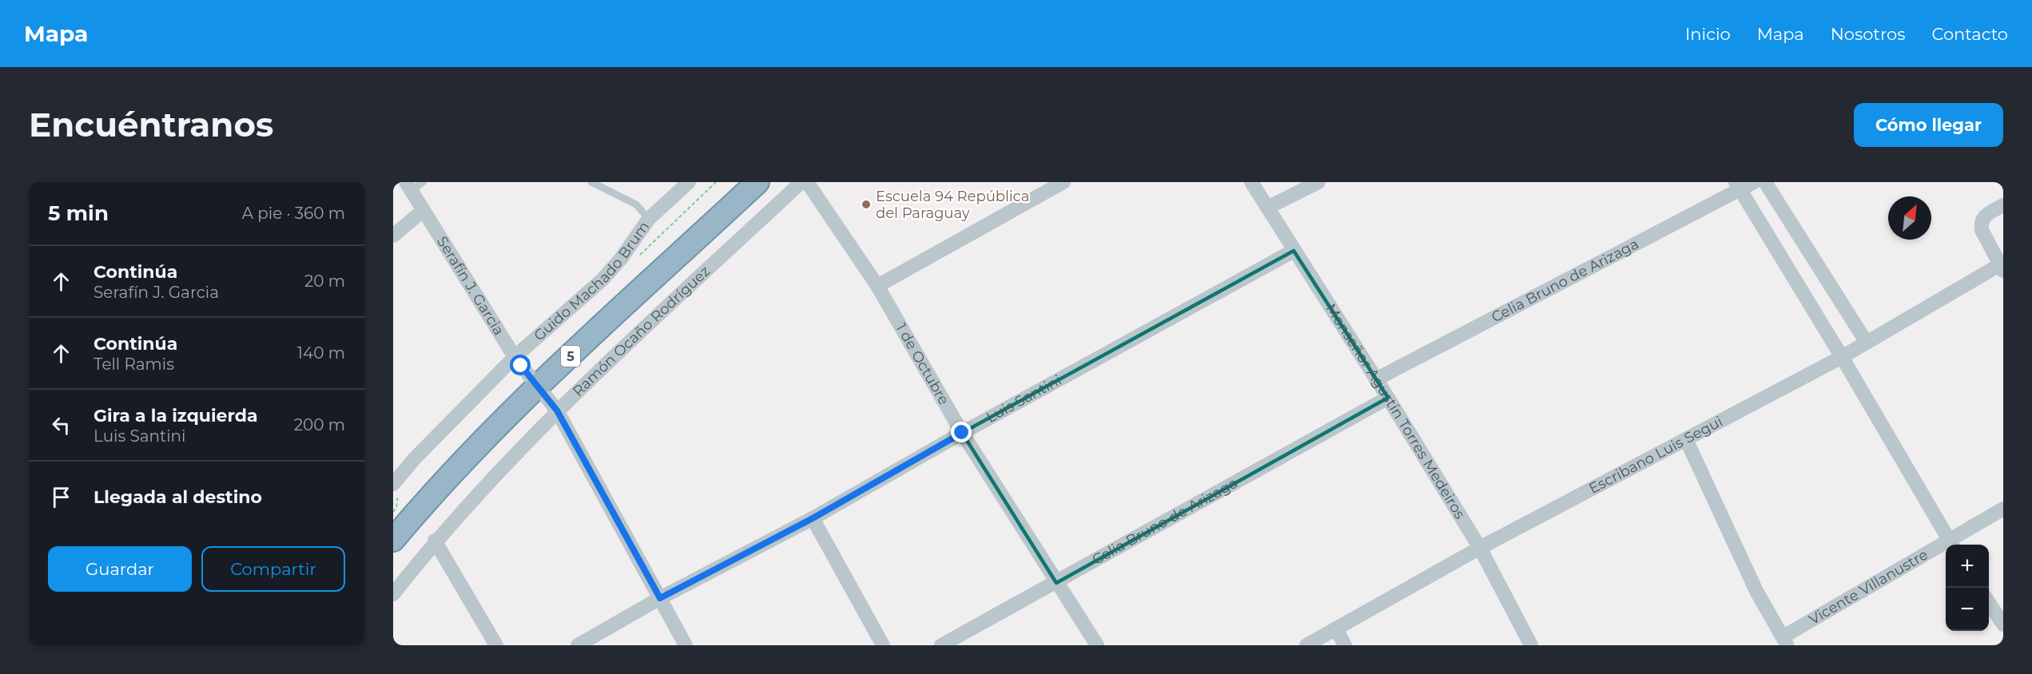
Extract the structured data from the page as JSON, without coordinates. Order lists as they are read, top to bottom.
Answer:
{
  "streets": {
    "highway": ["5"],
    "street": [
      "Celia Bruno de Arizaga",
      "Guido Machado Brum",
      "Serafín J. Garcia",
      "Ramón Ocaño Rodríguez",
      "1 de Octubre",
      "Luis Santini",
      "Monseñor Agustín Torres Medeiros",
      "Escribano Luis Segui",
      "Vicente Villanustre"
    ]
  },
  "crossings": [
    ["Celia Bruno de Arizaga", "1 de Octubre"],
    ["Celia Bruno de Arizaga", "Monseñor Agustín Torres Medeiros"],
    ["Guido Machado Brum", "Serafín J. Garcia"],
    ["Serafín J. Garcia", "Ramón Ocaño Rodríguez"],
    ["Serafín J. Garcia", "5"],
    ["Serafín J. Garcia", "Luis Santini"],
    ["1 de Octubre", "Luis Santini"],
    ["Luis Santini", "Monseñor Agustín Torres Medeiros"],
    ["Monseñor Agustín Torres Medeiros", "Escribano Luis Segui"]
  ],
  "places": ["Escuela 94 República del Paraguay"],
  "north": "top right",
  "page": {
    "header": "Mapa",
    "nav": [
      "Inicio",
      "Mapa",
      "Nosotros",
      "Contacto"
    ],
    "buttons": [
      "Cómo llegar",
      ["Guardar", "Compartir"]
    ],
    "title": "Encuéntranos",
    "heading": ["5 min", "A pie · 360 m"],
    "list": [
      ["Continúa", "Serafín J. Garcia", "20 m"],
      ["Continúa", "Tell Ramis", "140 m"],
      ["Gira a la izquierda", "Luis Santini", "200 m"],
      "Llegada al destino"
    ],
    "map_buttons": ["+", "−"]
  }
}
